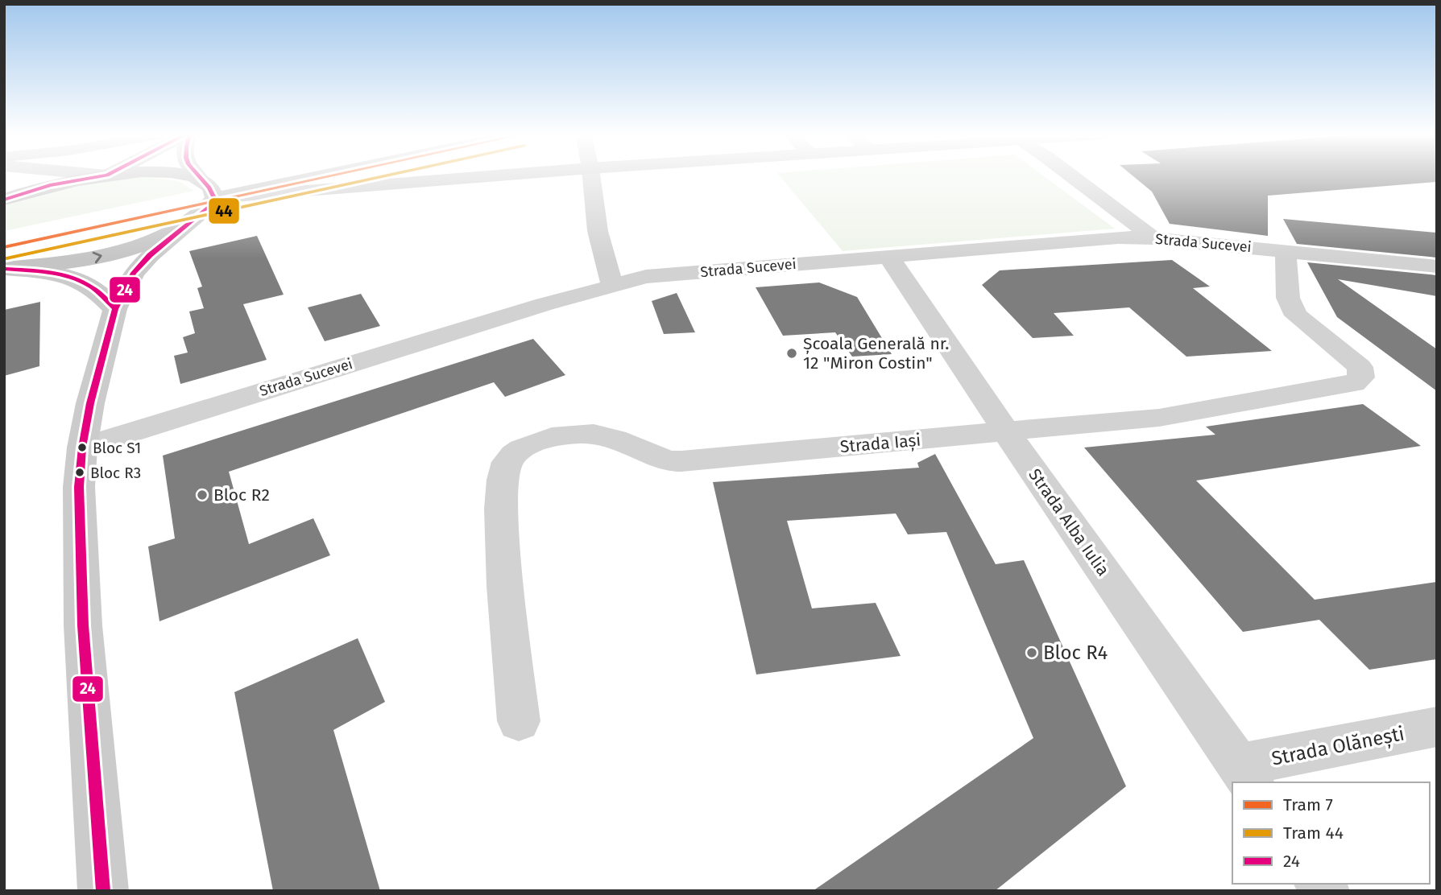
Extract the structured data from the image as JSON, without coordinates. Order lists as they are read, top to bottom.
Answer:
{
  "streets": {
    "street": [
      "Strada Sucevei",
      "Strada Iași",
      "Strada Alba Iulia",
      "Strada Olănești"
    ]
  },
  "crossings": [
    ["Strada Sucevei", "Strada Iași"],
    ["Strada Sucevei", "Strada Alba Iulia"],
    ["Strada Iași", "Strada Alba Iulia"],
    ["Strada Alba Iulia", "Strada Olănești"]
  ],
  "places": [
    "Școala Generală nr. 12 \"Miron Costin\"",
    "Bloc S1",
    "Bloc R3",
    "Bloc R2",
    "Bloc R4"
  ],
  "lines": ["tram line 7", "tram line 44", "transit line 24"],
  "legend": ["Tram 7", "Tram 44", "24"]
}
